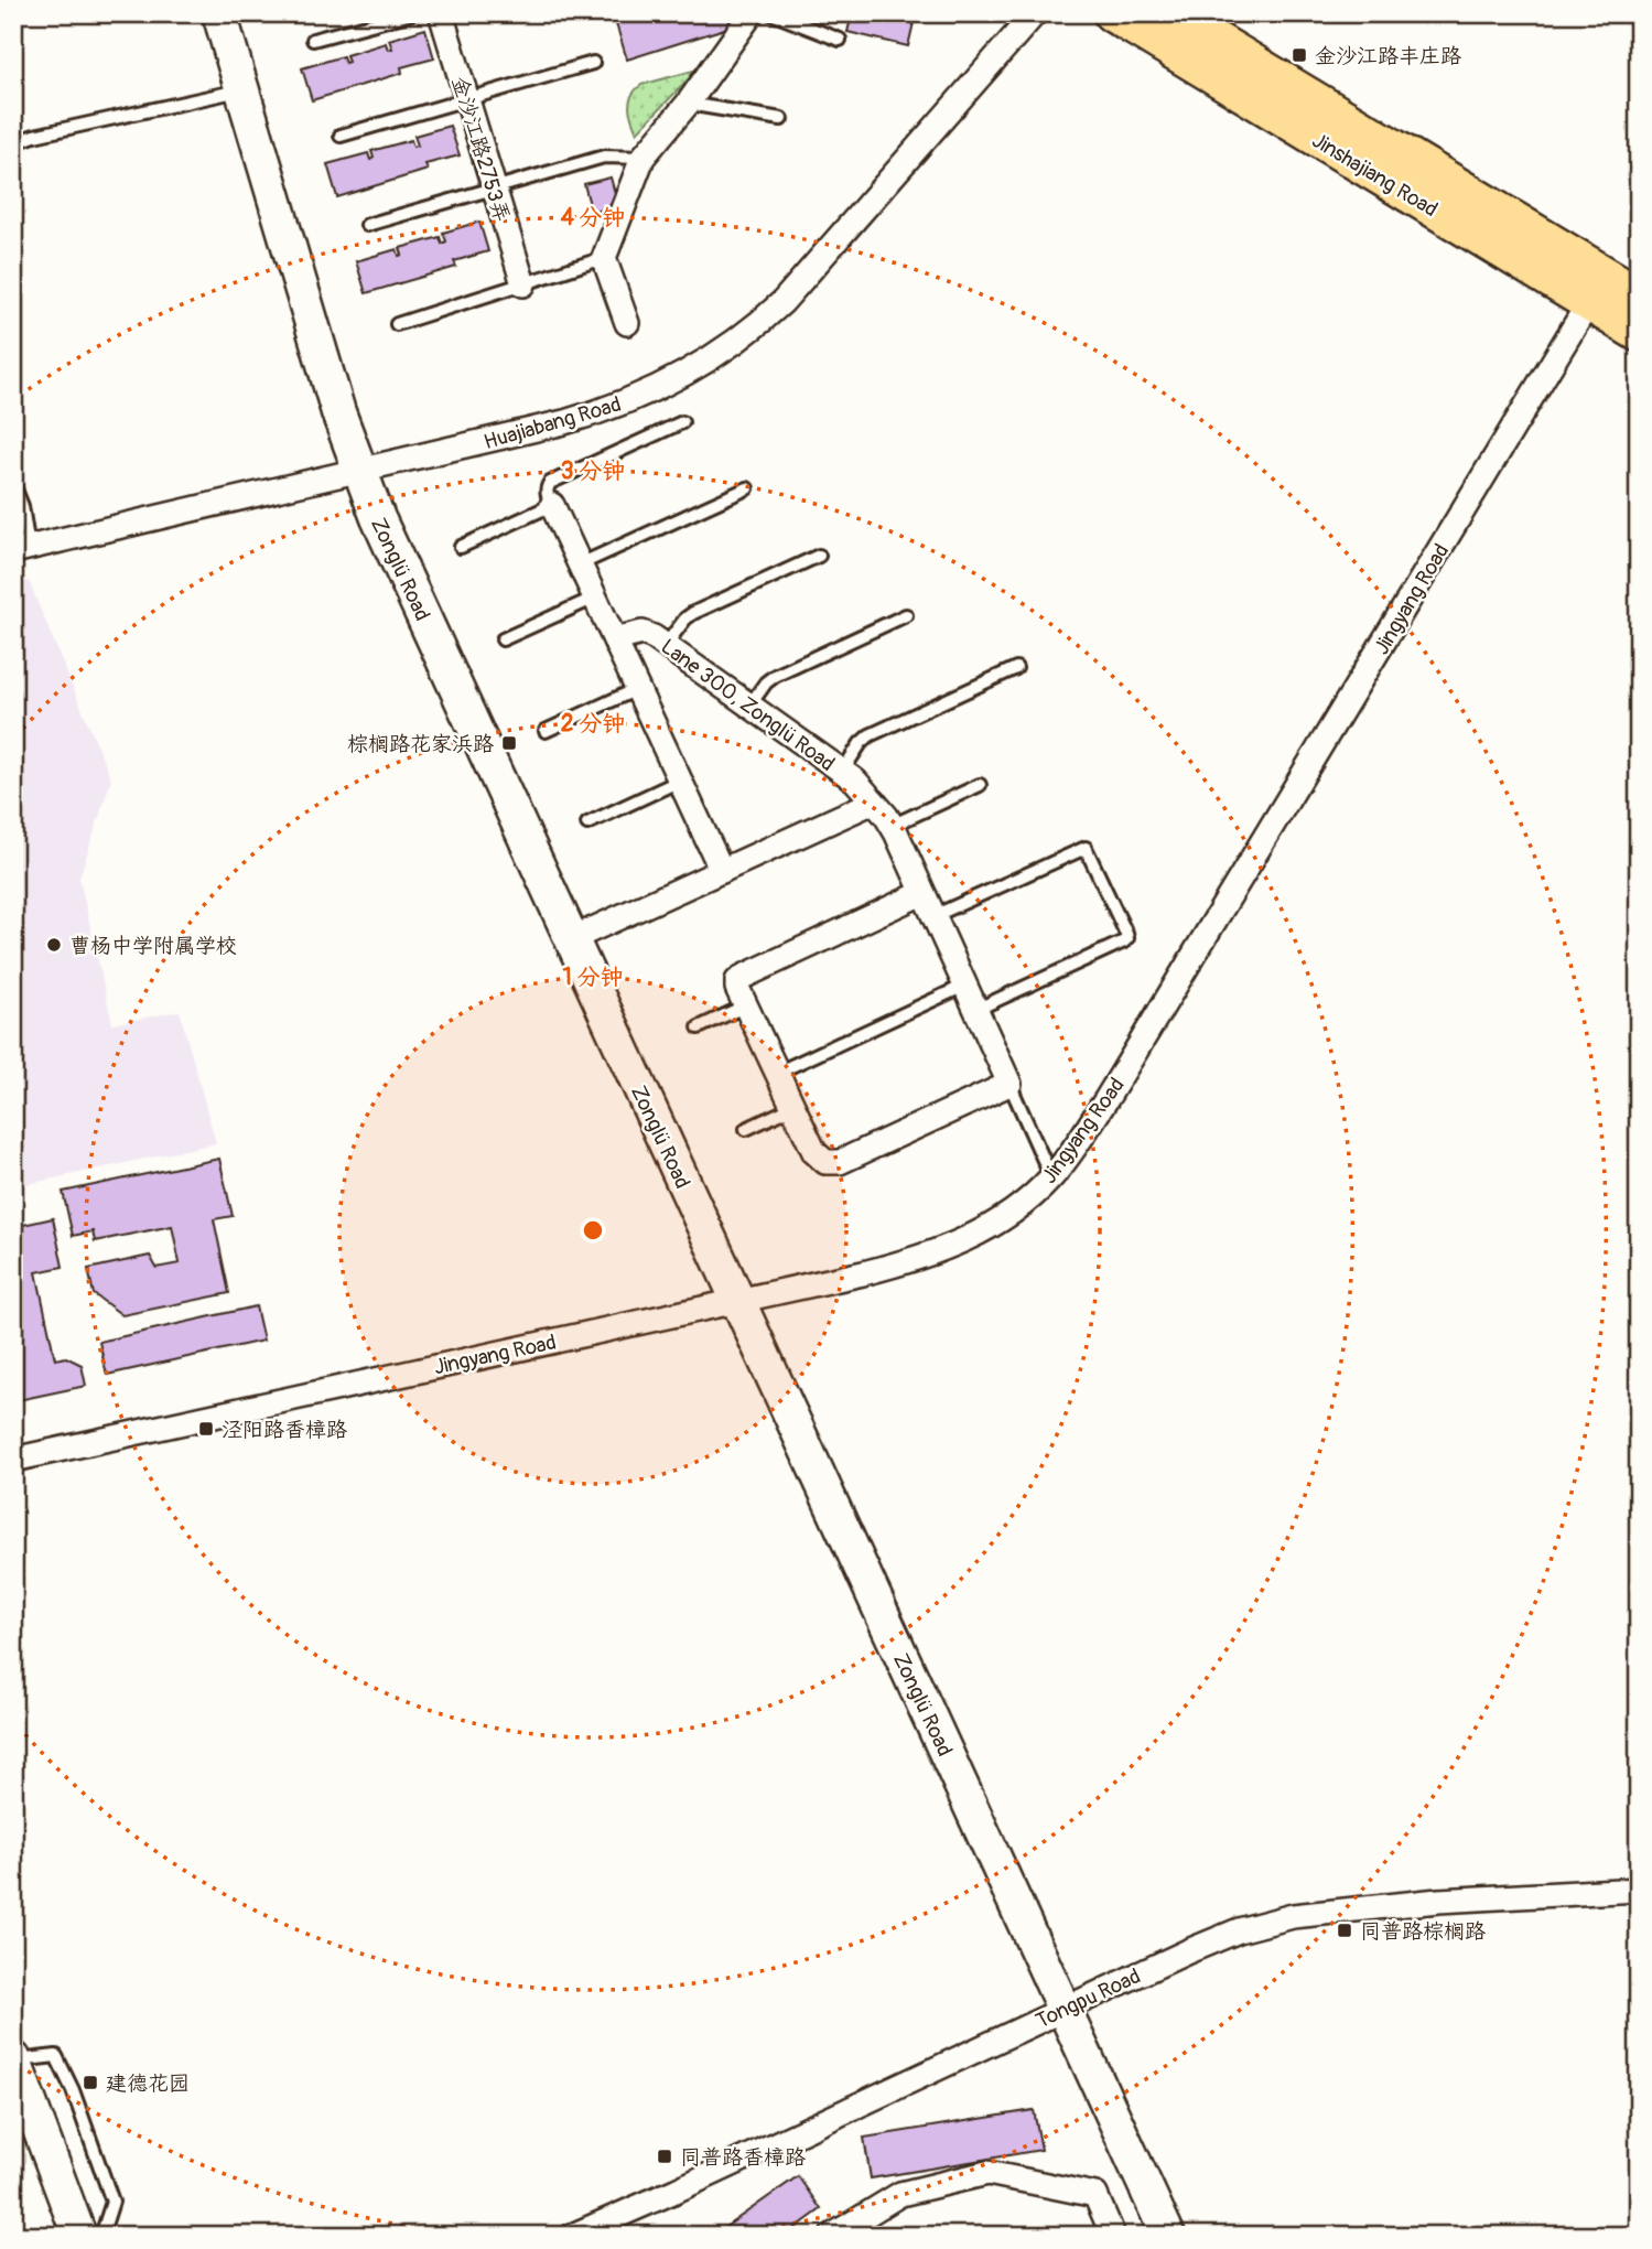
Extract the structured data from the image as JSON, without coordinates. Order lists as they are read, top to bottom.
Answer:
{
  "streets": {
    "main road": ["Jinshajiang Road"],
    "street": [
      "金沙江路2753弄",
      "Huajiabang Road",
      "Zonglü Road",
      "Jingyang Road",
      "Lane 300, Zonglü Road",
      "Tongpu Road"
    ]
  },
  "crossings": [
    ["Jinshajiang Road", "Jingyang Road"],
    ["Huajiabang Road", "Zonglü Road"],
    ["Zonglü Road", "Jingyang Road"],
    ["Zonglü Road", "Tongpu Road"]
  ],
  "places": {
    "transit": [
      "金沙江路丰庄路",
      "棕榈路花家浜路",
      "泾阳路香樟路",
      "同普路棕榈路",
      "建德花园",
      "同普路香樟路"
    ],
    "other": ["曹杨中学附属学校"]
  },
  "rings": [
    "4 分钟",
    "3 分钟",
    "2 分钟",
    "1 分钟"
  ]
}
